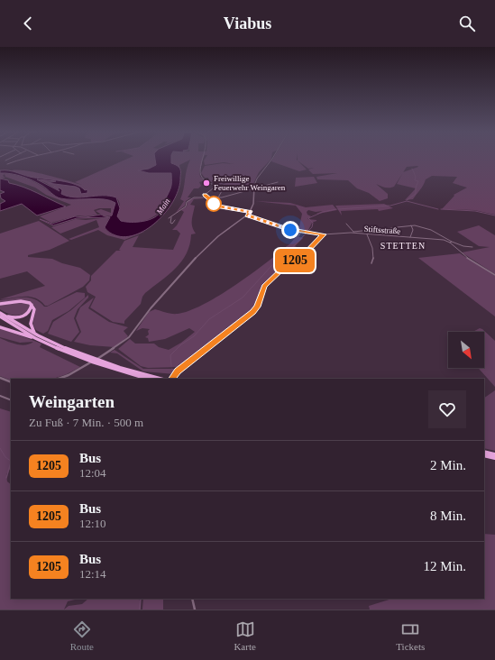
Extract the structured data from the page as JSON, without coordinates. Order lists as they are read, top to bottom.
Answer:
{
  "streets": {
    "street": ["Stiftsstraße"]
  },
  "districts": ["STETTEN"],
  "water": ["Main"],
  "places": ["Freiwillige Feuerwehr Weingaren"],
  "lines": ["bus line 1205"],
  "north": "bottom right",
  "page": {
    "header": "Viabus",
    "on_map": "1205",
    "heading": ["Weingarten", "Zu Fuß · 7 Min. · 500 m"],
    "list": [
      {
        "mark": "1205",
        "name": "Bus",
        "note": "12:04",
        "value": "2 Min."
      },
      {
        "mark": "1205",
        "name": "Bus",
        "note": "12:10",
        "value": "8 Min."
      },
      {
        "mark": "1205",
        "name": "Bus",
        "note": "12:14",
        "value": "12 Min."
      }
    ],
    "tabs": ["Route", "Karte", "Tickets"]
  }
}
